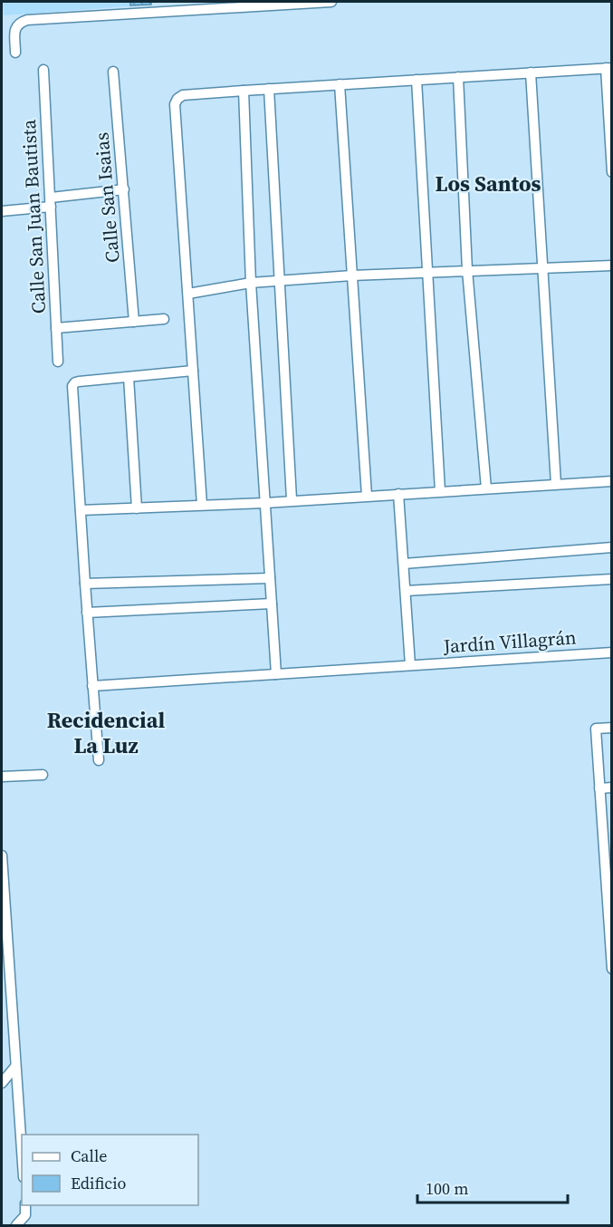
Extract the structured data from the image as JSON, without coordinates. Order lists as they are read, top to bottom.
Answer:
{
  "streets": {
    "street": ["Calle San Isaias", "Calle San Juan Bautista", "Jardín Villagrán"]
  },
  "districts": ["Los Santos", "Recidencial La Luz"],
  "legend": ["Calle", "Edificio"],
  "scale_bar": "100 m"
}
